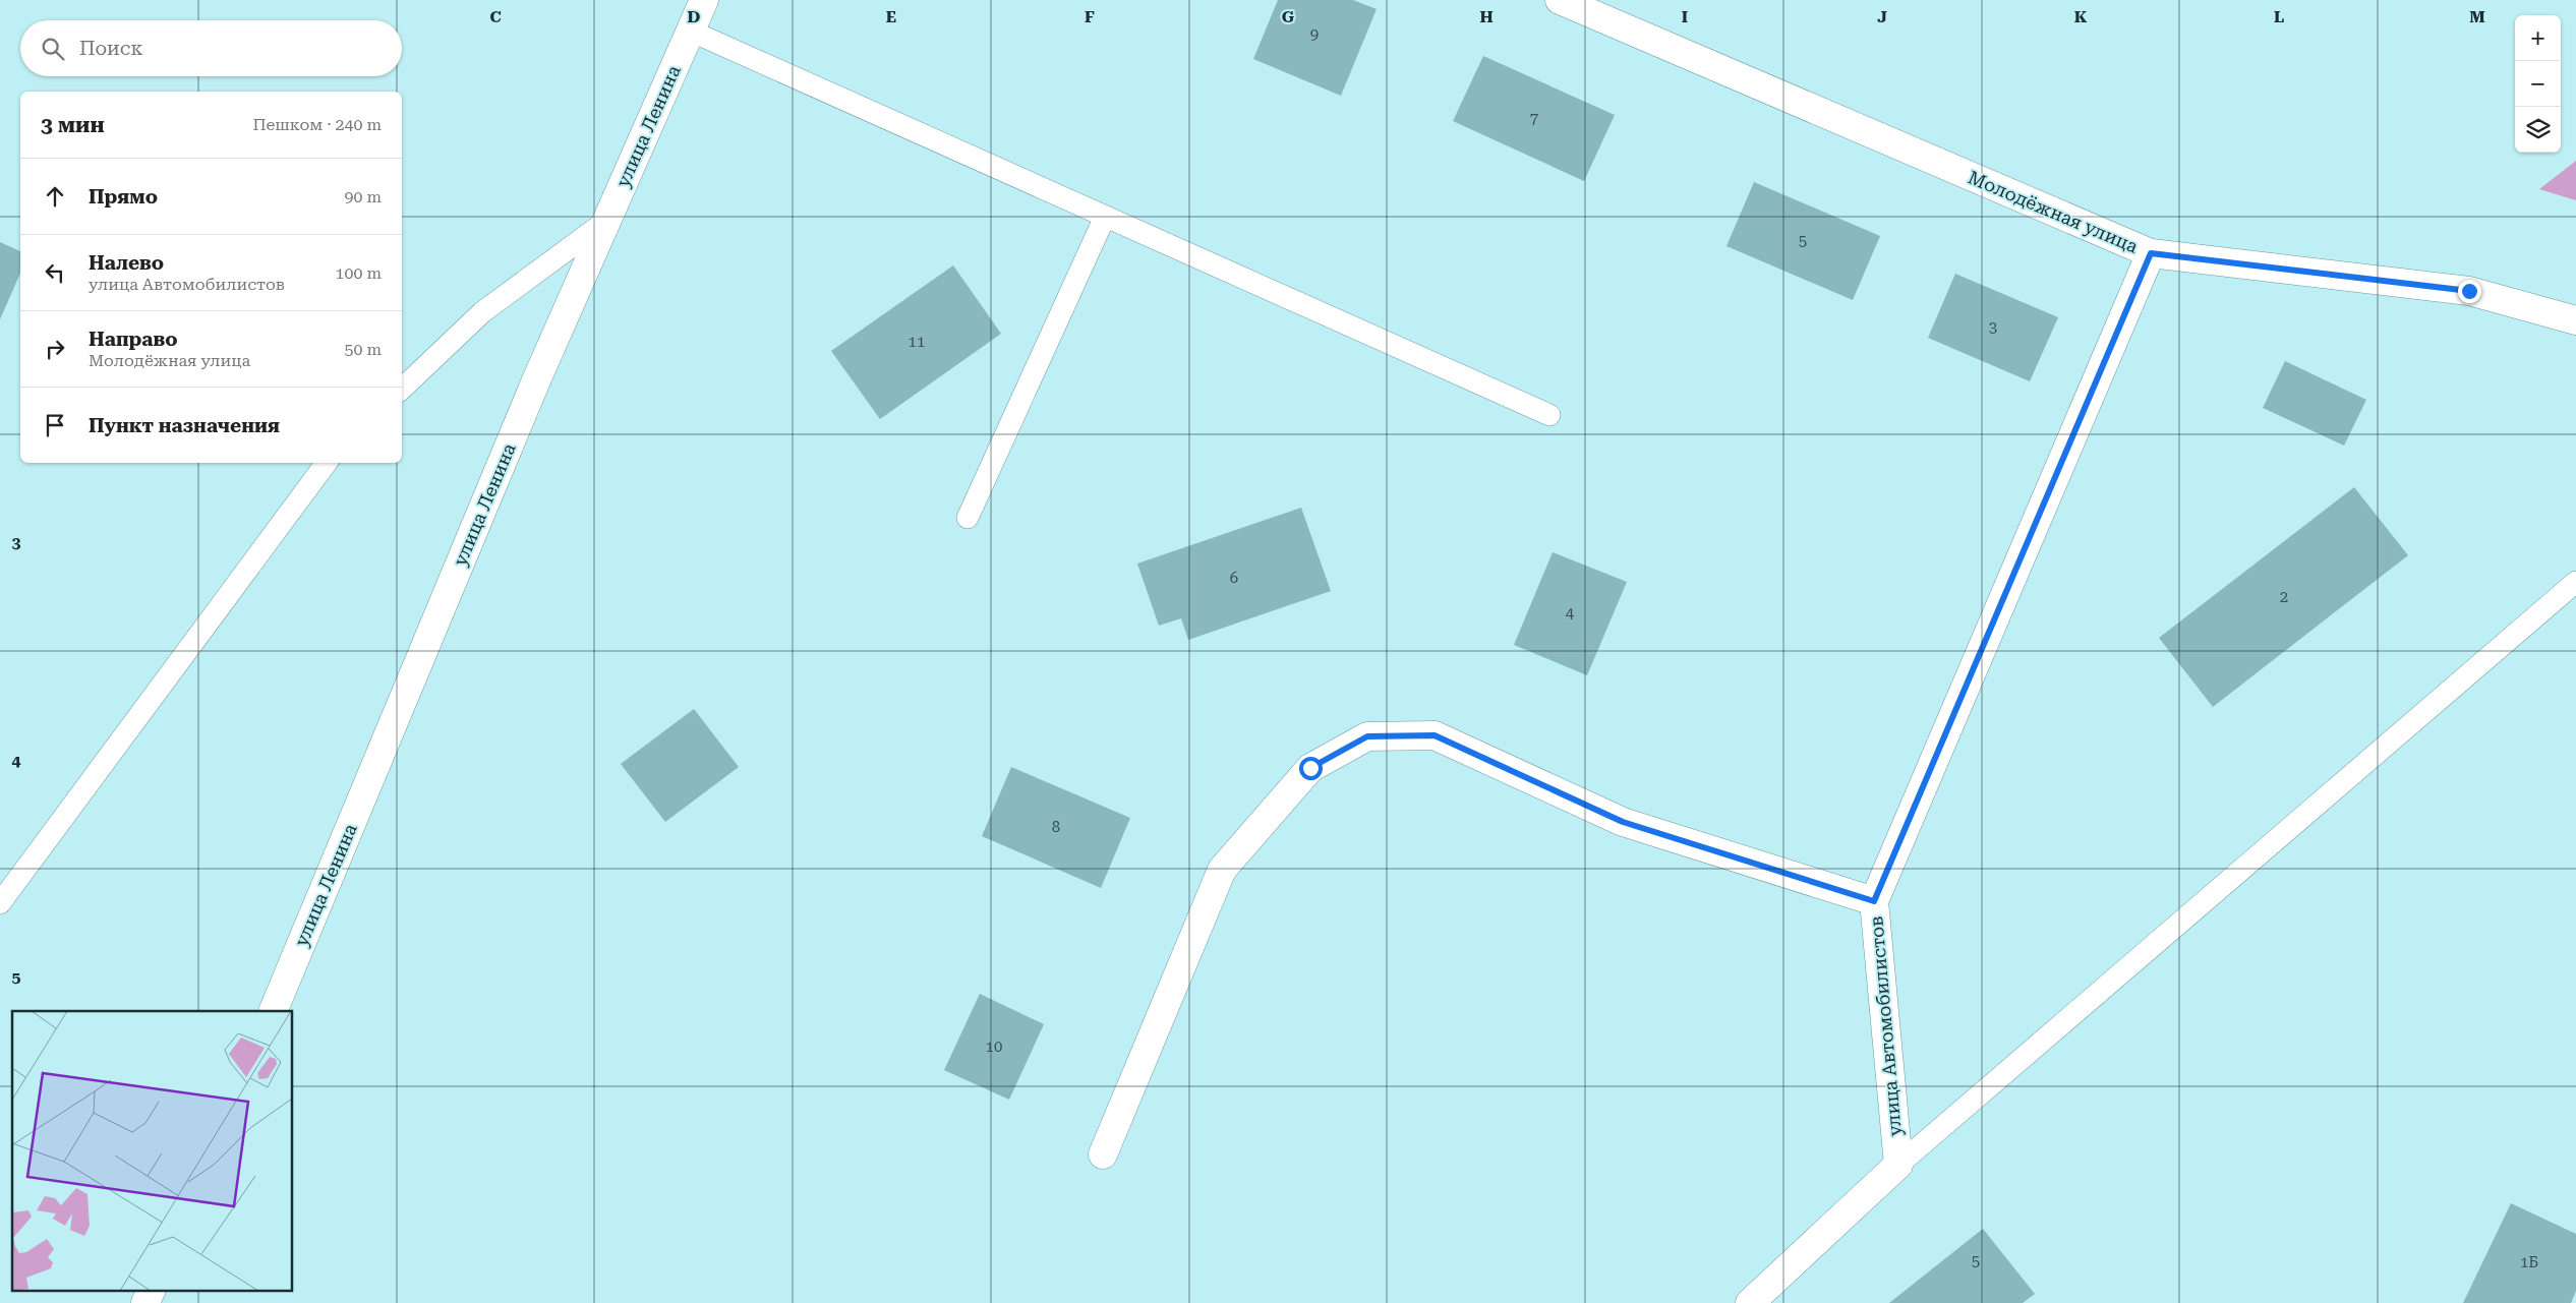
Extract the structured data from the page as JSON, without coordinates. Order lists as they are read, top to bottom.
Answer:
{
  "streets": {
    "street": ["улица Ленина", "Молодёжная улица", "улица Автомобилистов"]
  },
  "crossings": [
    ["Молодёжная улица", "улица Автомобилистов"]
  ],
  "house_numbers": [
    "9",
    "7",
    "5",
    "3",
    "11",
    "6",
    "2",
    "4",
    "8",
    "10",
    "5",
    "1Б"
  ],
  "page": {
    "map_buttons": ["+", "−"],
    "search": "Поиск",
    "heading": ["3 мин", "Пешком · 240 m"],
    "list": [
      ["Прямо", "90 m"],
      ["Налево", "улица Автомобилистов", "100 m"],
      ["Направо", "Молодёжная улица", "50 m"],
      "Пункт назначения"
    ]
  },
  "grid": {
    "columns": [
      "C",
      "D",
      "E",
      "F",
      "G",
      "H",
      "I",
      "J",
      "K",
      "L",
      "M"
    ],
    "rows": ["3", "4", "5"]
  }
}
